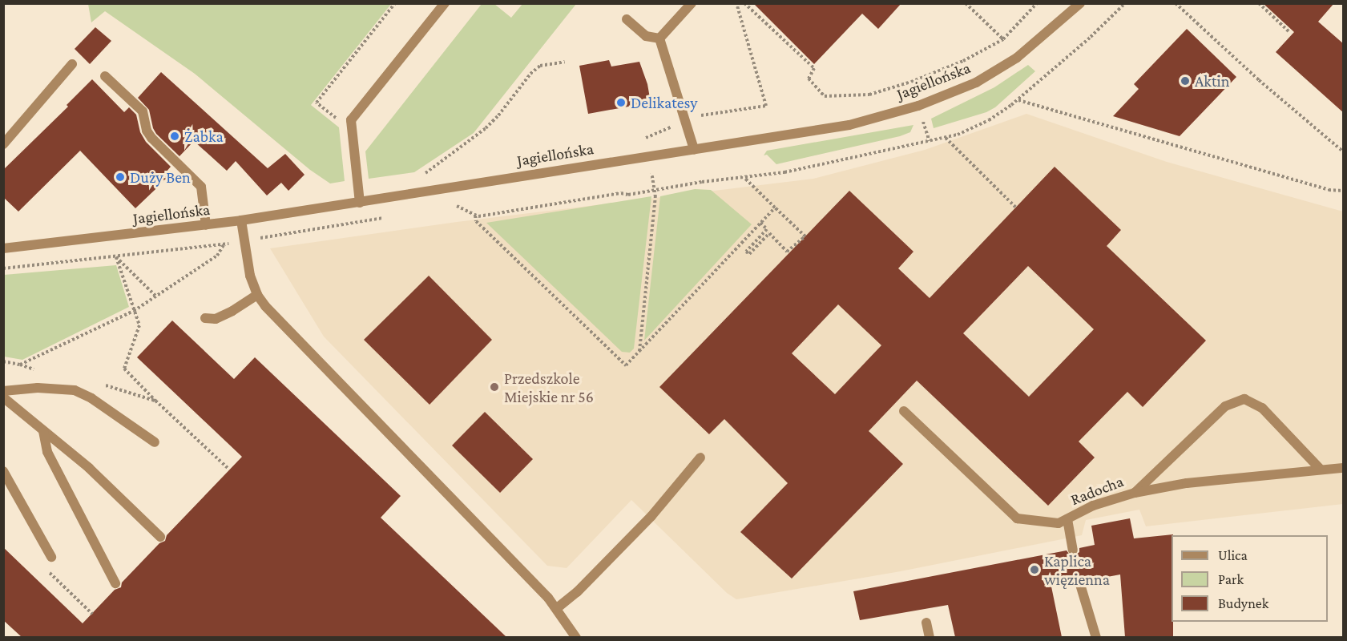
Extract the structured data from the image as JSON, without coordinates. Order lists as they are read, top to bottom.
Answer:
{
  "streets": {
    "street": ["Jagiellońska", "Radocha"]
  },
  "places": [
    "Aktin",
    "Delikatesy",
    "Żabka",
    "Duży Ben",
    "Przedszkole Miejskie nr 56",
    "Kaplica więzienna"
  ],
  "legend": ["Ulica", "Park", "Budynek"]
}
